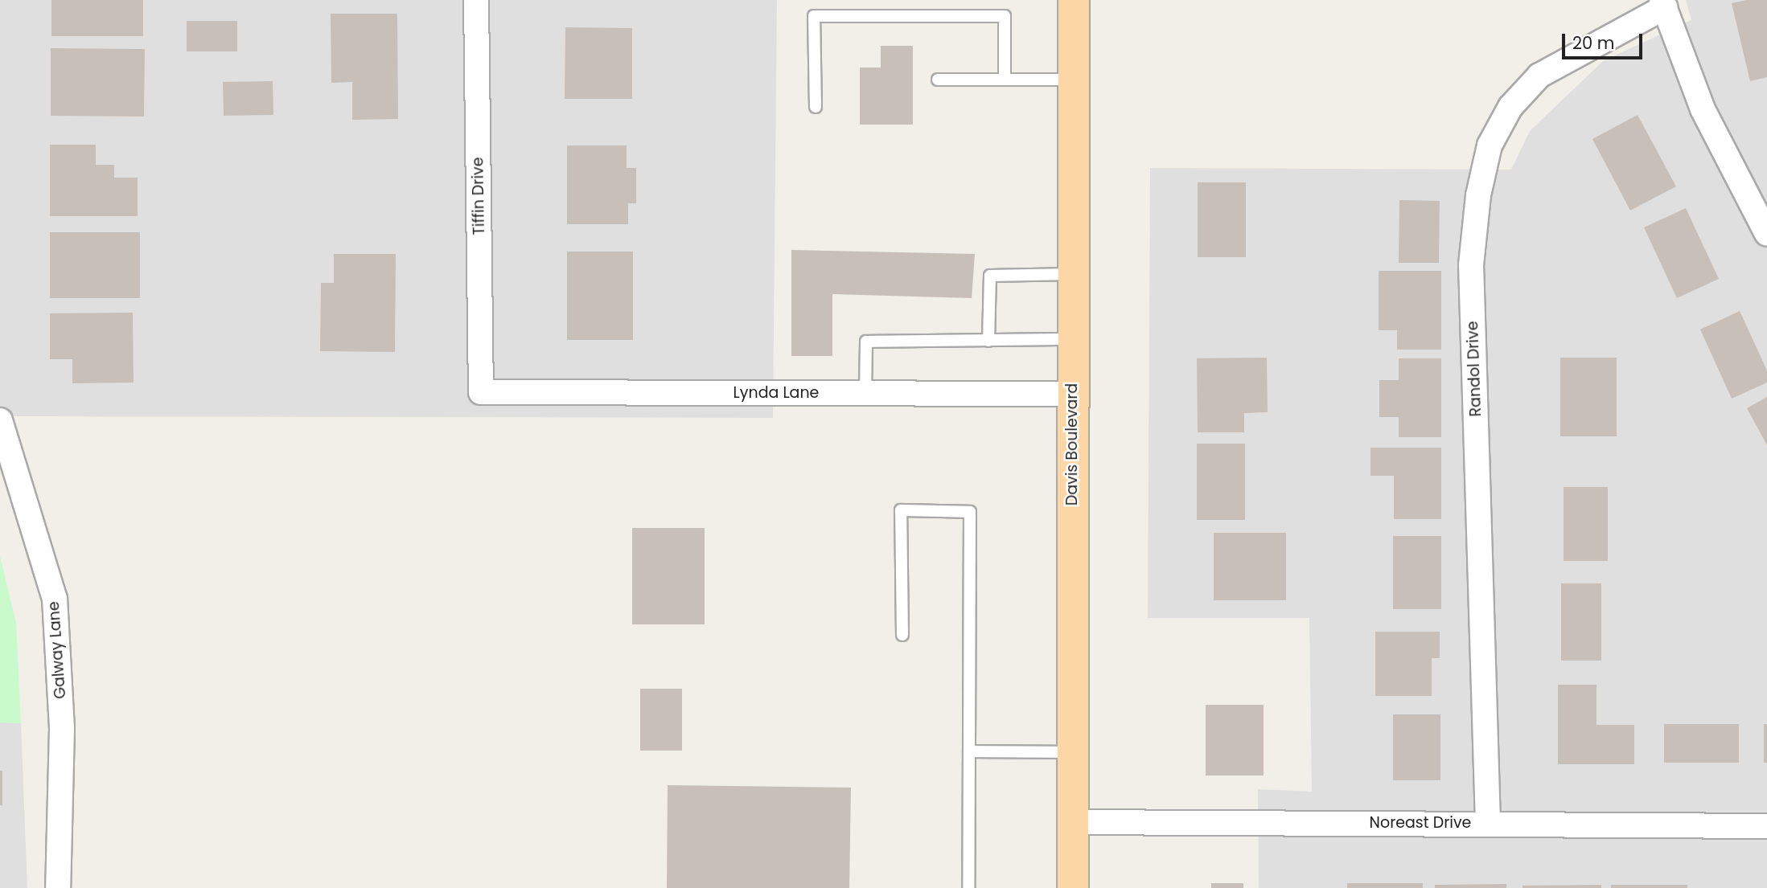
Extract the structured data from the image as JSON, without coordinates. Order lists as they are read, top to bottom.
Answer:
{
  "streets": {
    "main road": ["Davis Boulevard"],
    "street": [
      "Tiffin Drive",
      "Randol Drive",
      "Lynda Lane",
      "Galway Lane",
      "Noreast Drive"
    ]
  },
  "crossings": [
    ["Tiffin Drive", "Lynda Lane"],
    ["Randol Drive", "Noreast Drive"],
    ["Lynda Lane", "Davis Boulevard"],
    ["Davis Boulevard", "Noreast Drive"]
  ],
  "scale_bar": "20 m"
}
